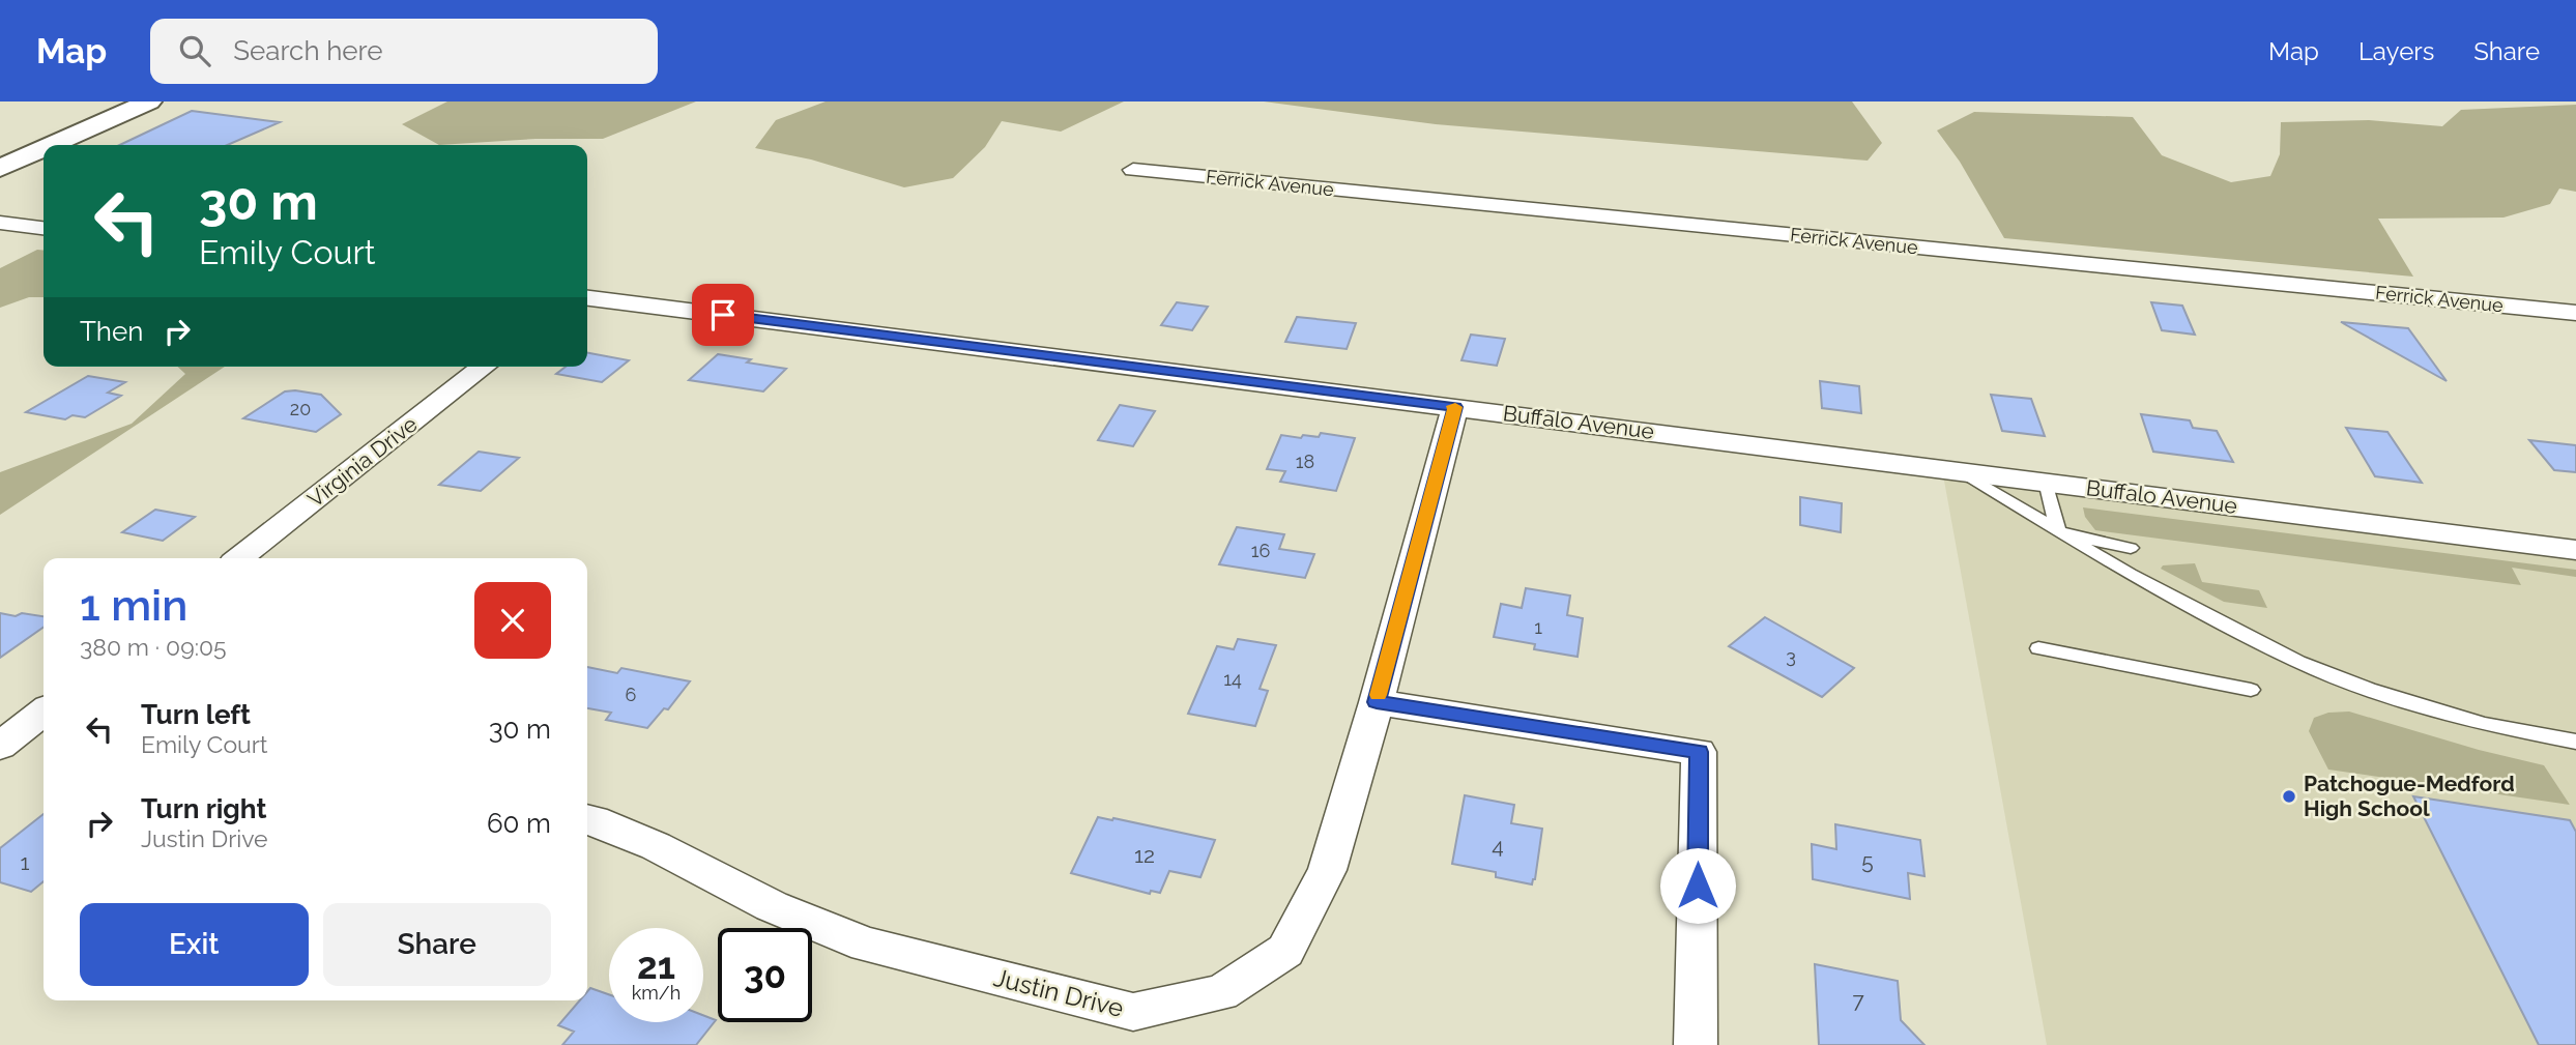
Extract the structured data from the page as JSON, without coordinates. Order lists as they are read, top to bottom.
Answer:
{
  "streets": {
    "street": [
      "Ferrick Avenue",
      "Buffalo Avenue",
      "Virginia Drive",
      "Justin Drive"
    ]
  },
  "crossings": [
    ["Buffalo Avenue", "Justin Drive"]
  ],
  "places": ["Patchogue-Medford High School"],
  "house_numbers": [
    "20",
    "18",
    "16",
    "1",
    "3",
    "14",
    "6",
    "4",
    "12",
    "5",
    "1",
    "7"
  ],
  "page": {
    "header": "Map",
    "search": "Search here",
    "nav": ["Map", "Layers", "Share"],
    "turn": ["30 m", "Emily Court"],
    "then": "Then",
    "heading": ["1 min", "380 m · 09:05"],
    "list": [
      {
        "name": "Turn left",
        "note": "Emily Court",
        "value": "30 m"
      },
      {
        "name": "Turn right",
        "note": "Justin Drive",
        "value": "60 m"
      }
    ],
    "buttons": ["Exit", "Share"],
    "speed": "21 km/h",
    "limit": "30"
  }
}
